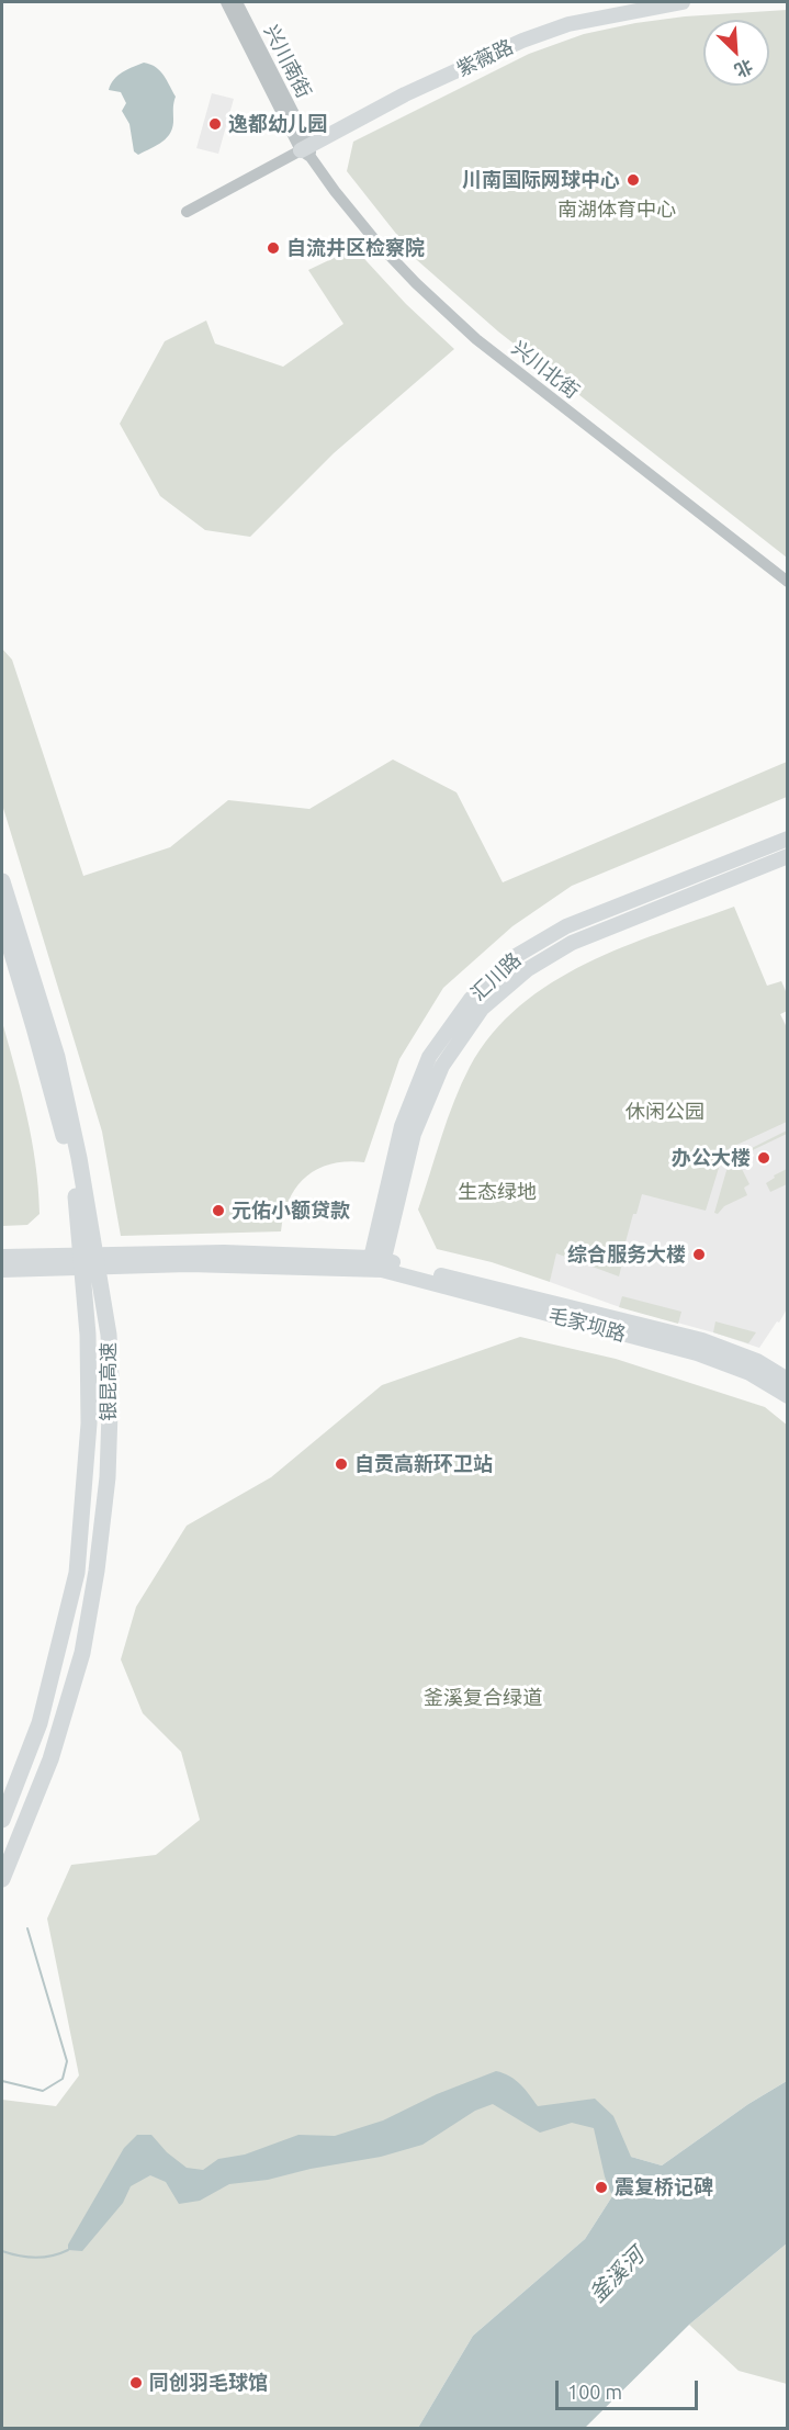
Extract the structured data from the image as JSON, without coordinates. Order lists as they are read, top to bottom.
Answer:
{
  "streets": {
    "highway": ["银昆高速"],
    "main road": ["紫薇路", "汇川路", "毛家坝路"],
    "street": ["兴川南街", "兴川北街"]
  },
  "crossings": [
    ["紫薇路", "兴川南街"],
    ["紫薇路", "兴川北街"],
    ["兴川南街", "兴川北街"],
    ["汇川路", "毛家坝路"]
  ],
  "water": ["釜溪河"],
  "parks": [
    "南湖体育中心",
    "休闲公园",
    "生态绿地",
    "釜溪复合绿道"
  ],
  "places": [
    "逸都幼儿园",
    "川南国际网球中心",
    "自流井区检察院",
    "办公大楼",
    "元佑小额贷款",
    "综合服务大楼",
    "自贡高新环卫站",
    "震复桥记碑",
    "同创羽毛球馆"
  ],
  "scale_bar": "100 m",
  "north": "bottom right"
}
